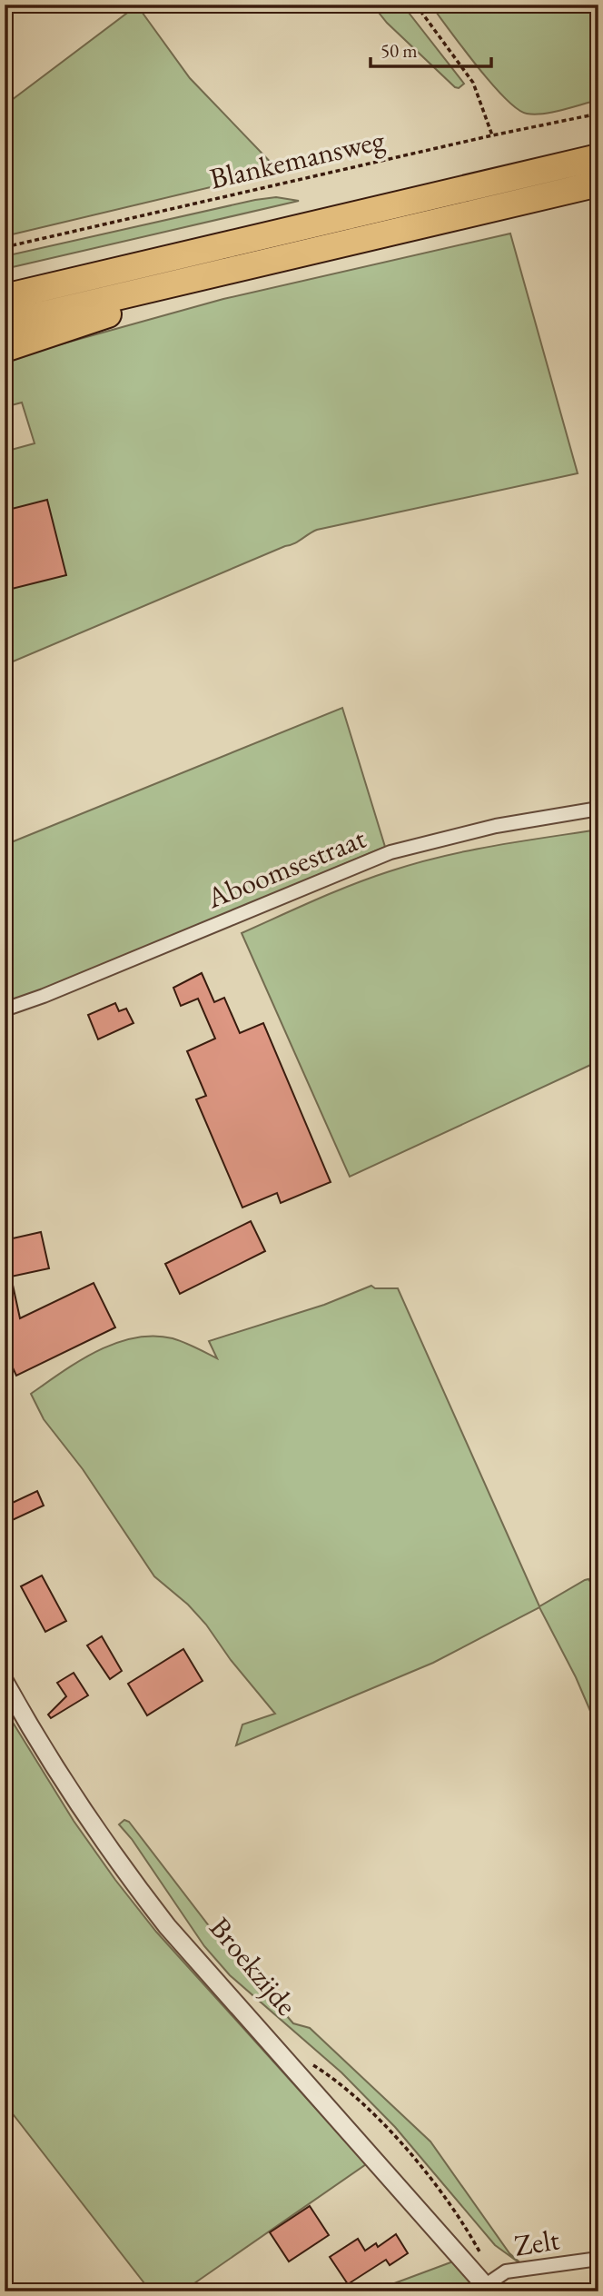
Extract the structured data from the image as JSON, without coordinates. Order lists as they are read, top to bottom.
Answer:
{
  "streets": {
    "street": ["Aboomsestraat", "Broekzijde", "Zelt"],
    "path": ["Blankemansweg"]
  },
  "crossings": [
    ["Broekzijde", "Zelt"]
  ],
  "scale_bar": "50 m"
}
